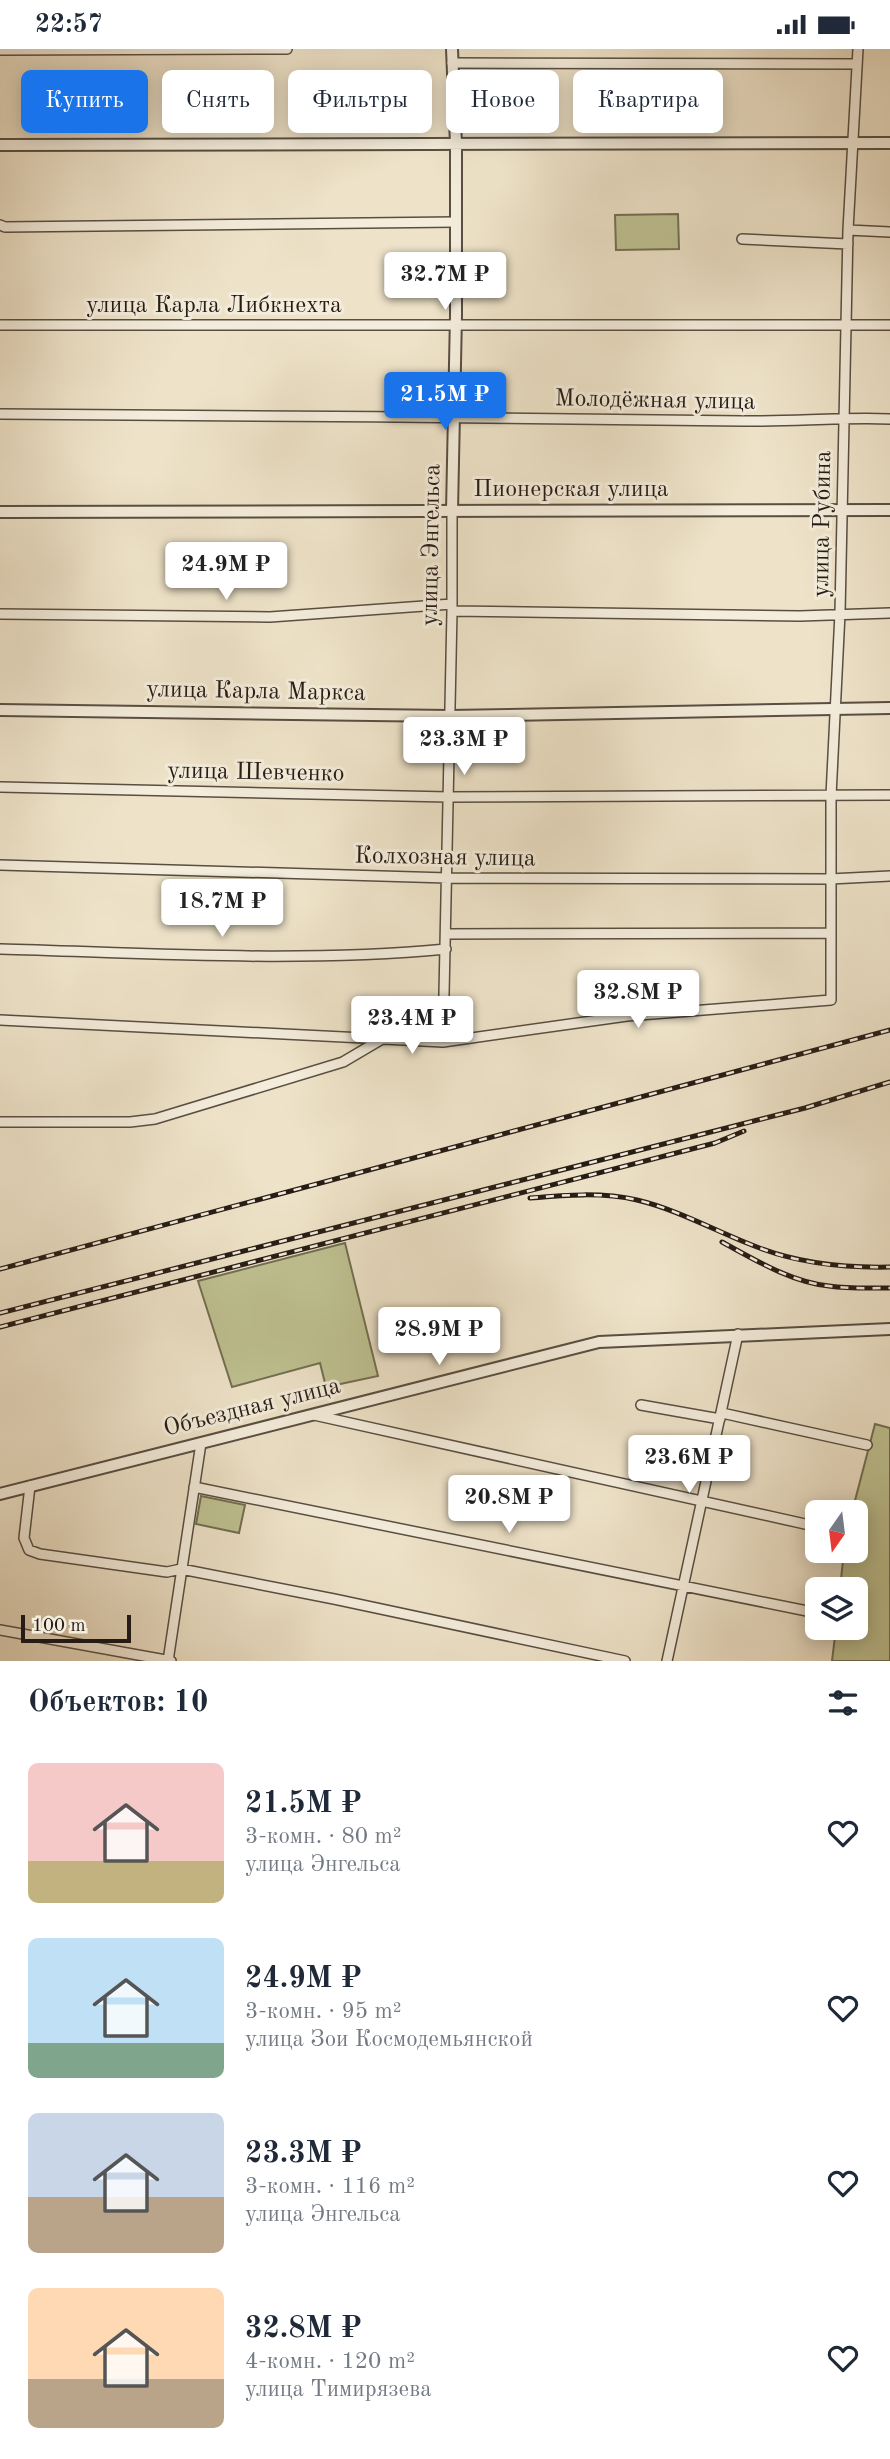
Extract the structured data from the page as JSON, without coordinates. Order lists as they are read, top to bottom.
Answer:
{
  "streets": {
    "street": [
      "улица Карла Либкнехта",
      "Молодёжная улица",
      "Пионерская улица",
      "улица Рубина",
      "улица Энгельса",
      "улица Карла Маркса",
      "улица Шевченко",
      "Колхозная улица",
      "Объездная улица"
    ]
  },
  "crossings": [
    ["улица Карла Либкнехта", "улица Рубина"],
    ["улица Карла Либкнехта", "улица Энгельса"],
    ["Молодёжная улица", "улица Рубина"],
    ["Молодёжная улица", "улица Энгельса"],
    ["Пионерская улица", "улица Рубина"],
    ["Пионерская улица", "улица Энгельса"],
    ["улица Рубина", "улица Энгельса"],
    ["улица Рубина", "улица Карла Маркса"],
    ["улица Рубина", "улица Шевченко"],
    ["улица Рубина", "Колхозная улица"],
    ["улица Энгельса", "улица Карла Маркса"],
    ["улица Энгельса", "улица Шевченко"],
    ["улица Энгельса", "Колхозная улица"]
  ],
  "scale_bar": "100 m",
  "north": "bottom",
  "page": {
    "status": "22:57",
    "chip": [
      "Купить",
      "Снять",
      "Фильтры",
      "Новое",
      "Квартира"
    ],
    "price": [
      "32.7M ₽",
      "21.5M ₽",
      "24.9M ₽",
      "23.3M ₽",
      "18.7M ₽",
      "32.8M ₽",
      "23.4M ₽",
      "28.9M ₽",
      "23.6M ₽",
      "20.8M ₽"
    ],
    "scale": "100 m",
    "heading": "Объектов: 10",
    "list": [
      {
        "name": "21.5M ₽",
        "note": "3-комн. · 80 m² · улица Энгельса"
      },
      {
        "name": "24.9M ₽",
        "note": "3-комн. · 95 m² · улица Зои Космодемьянской"
      },
      {
        "name": "23.3M ₽",
        "note": "3-комн. · 116 m² · улица Энгельса"
      },
      {
        "name": "32.8M ₽",
        "note": "4-комн. · 120 m² · улица Тимирязева"
      }
    ]
  }
}
